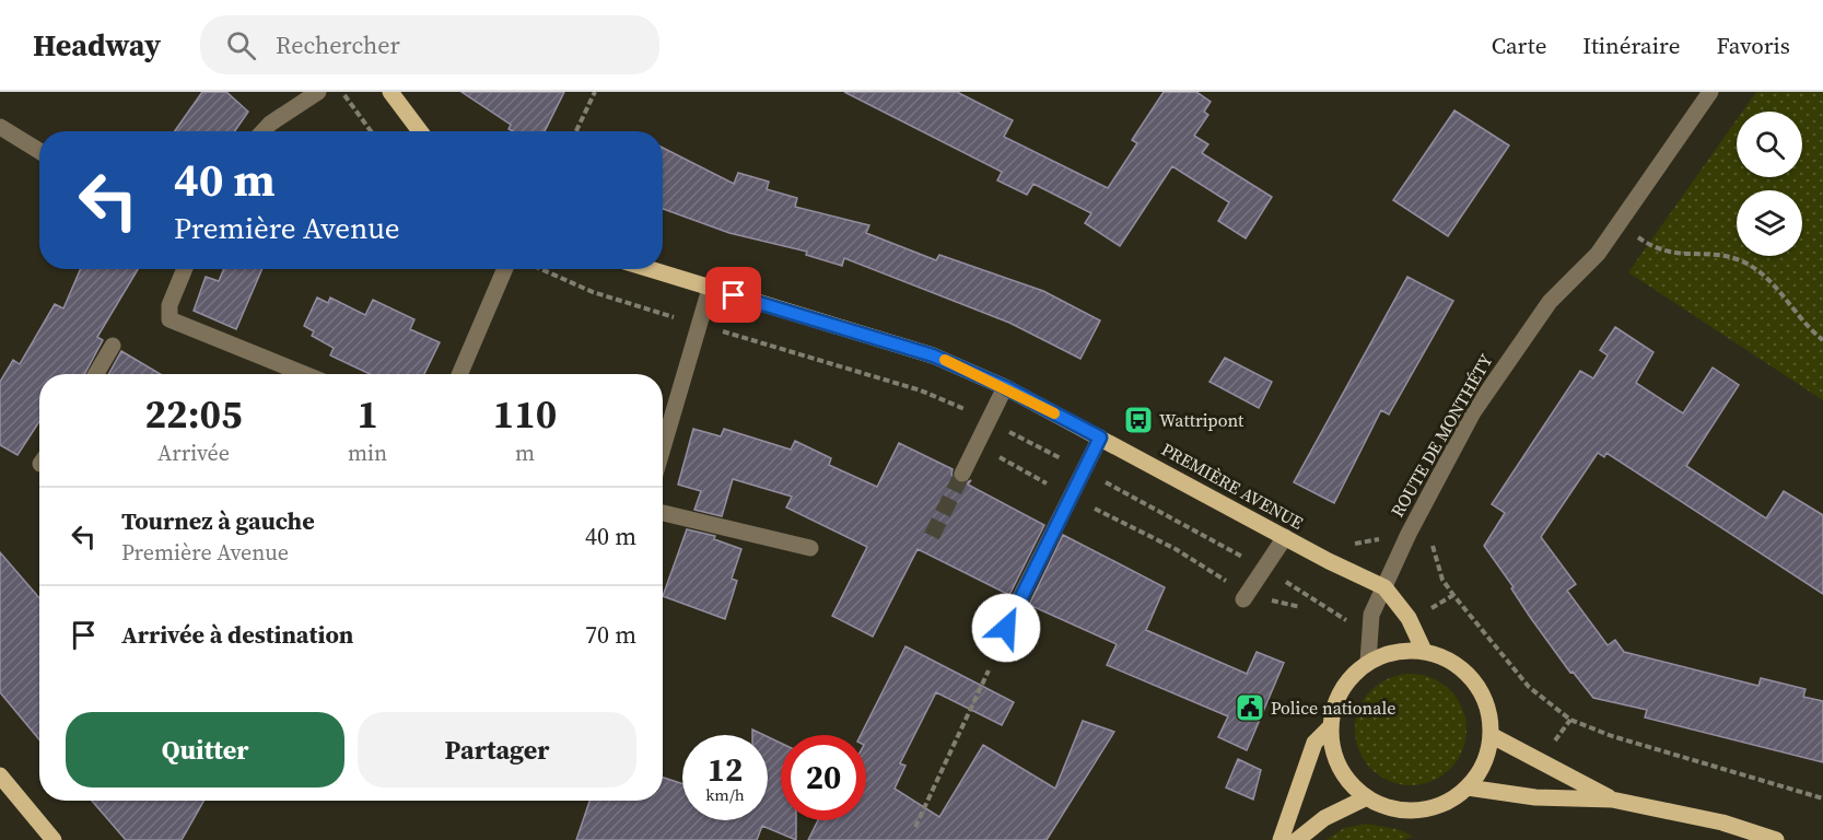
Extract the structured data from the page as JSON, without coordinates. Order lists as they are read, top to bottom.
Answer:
{
  "streets": {
    "main road": ["PREMIÈRE AVENUE"],
    "street": ["ROUTE DE MONTHÉTY"]
  },
  "crossings": [
    ["ROUTE DE MONTHÉTY", "PREMIÈRE AVENUE"]
  ],
  "places": {
    "bus stop": ["Wattripont"],
    "public building": ["Police nationale"]
  },
  "page": {
    "header": "Headway",
    "search": "Rechercher",
    "nav": ["Carte", "Itinéraire", "Favoris"],
    "turn": ["40 m", "Première Avenue"],
    "eta": [
      "22:05",
      "Arrivée",
      "1",
      "min",
      "110",
      "m"
    ],
    "list": [
      {
        "name": "Tournez à gauche",
        "note": "Première Avenue",
        "value": "40 m"
      },
      {
        "name": "Arrivée à destination",
        "value": "70 m"
      }
    ],
    "buttons": ["Quitter", "Partager"],
    "speed": "12 km/h",
    "limit": "20"
  }
}
